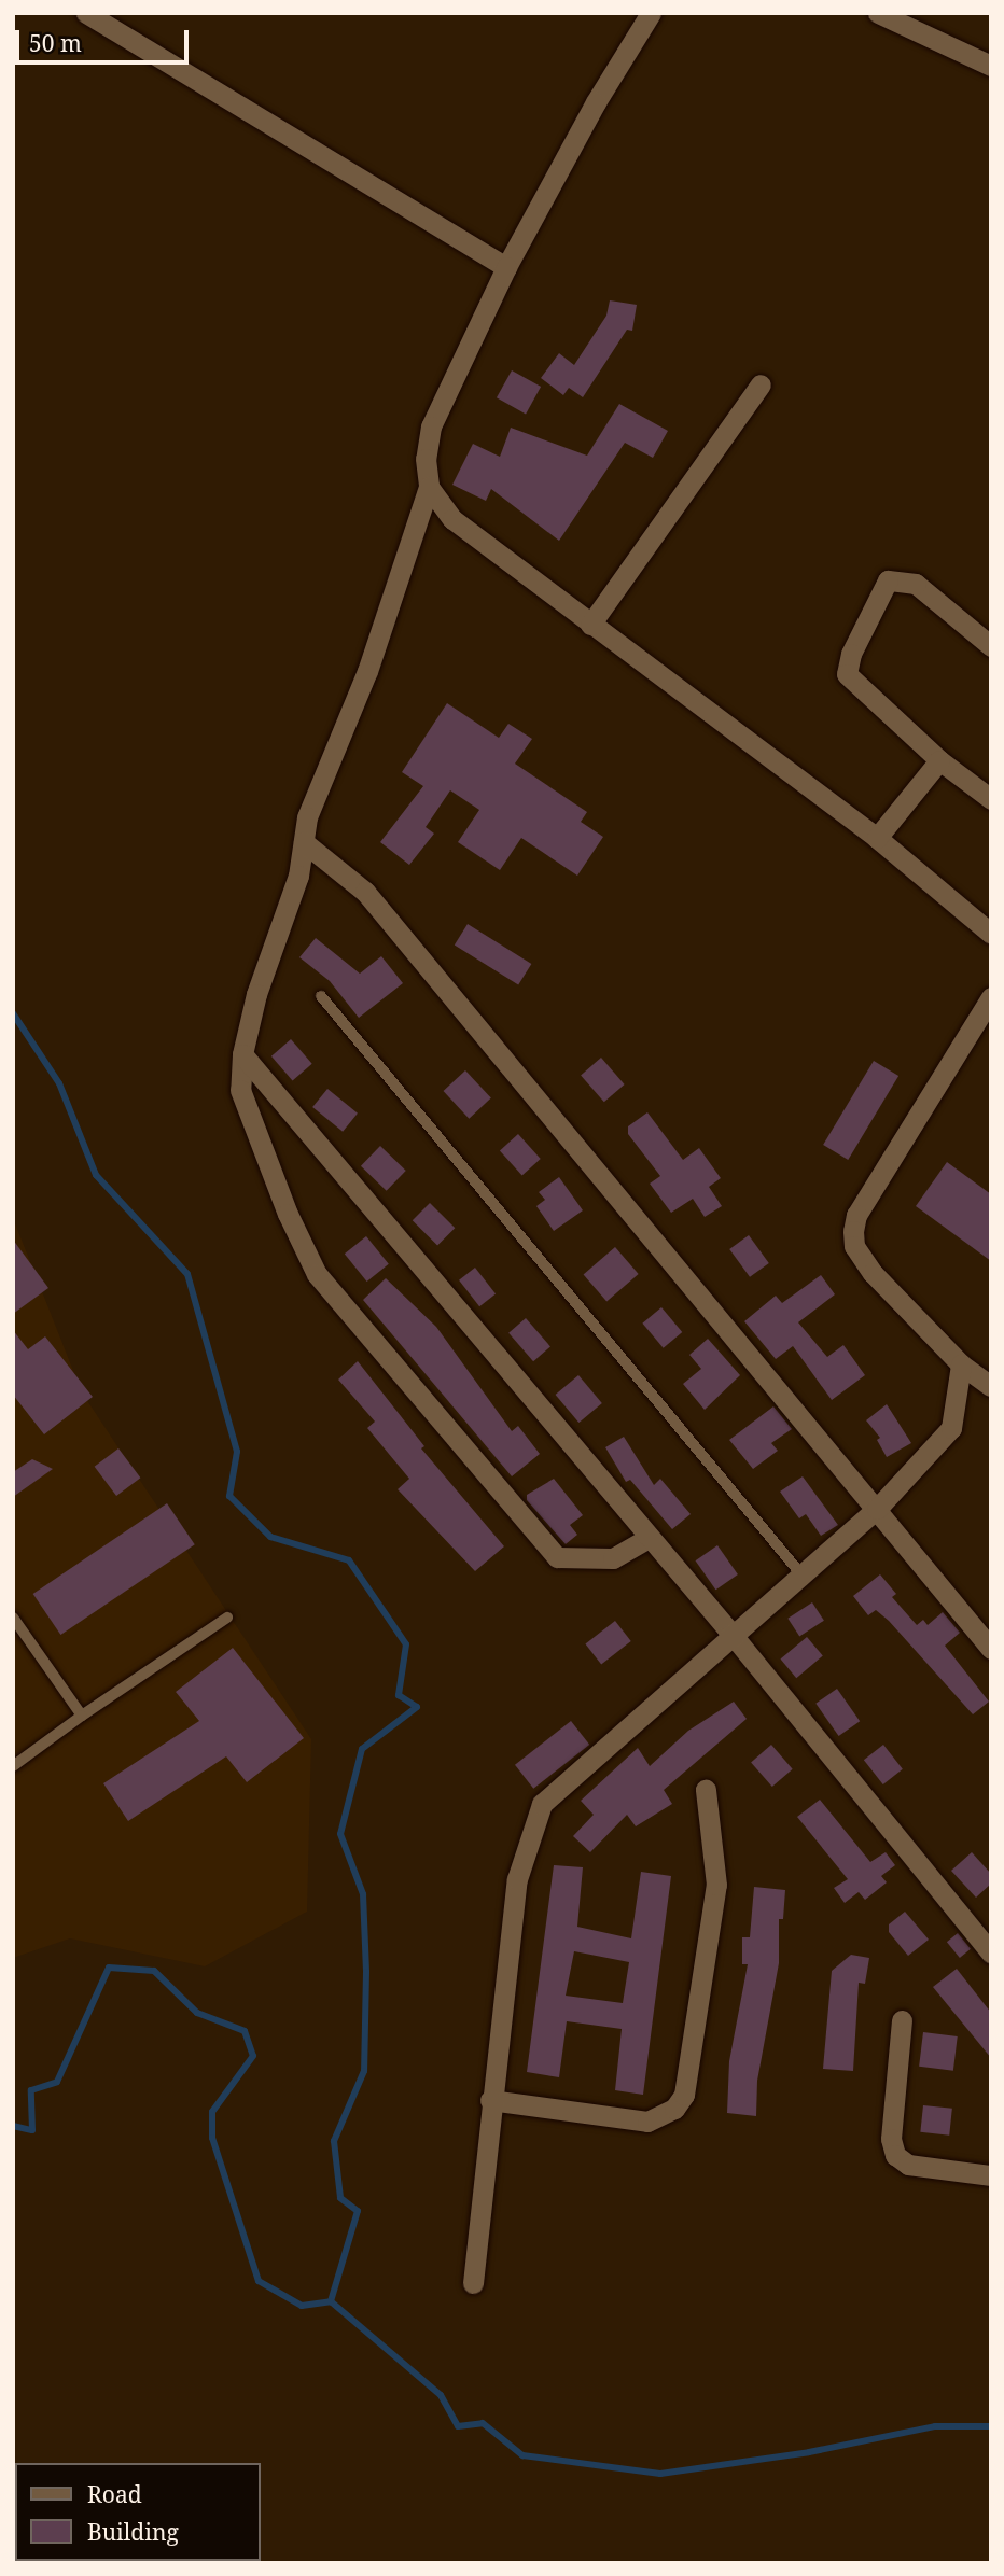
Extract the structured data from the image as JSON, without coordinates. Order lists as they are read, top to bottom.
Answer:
{
  "legend": ["Road", "Building"],
  "scale_bar": "50 m"
}
